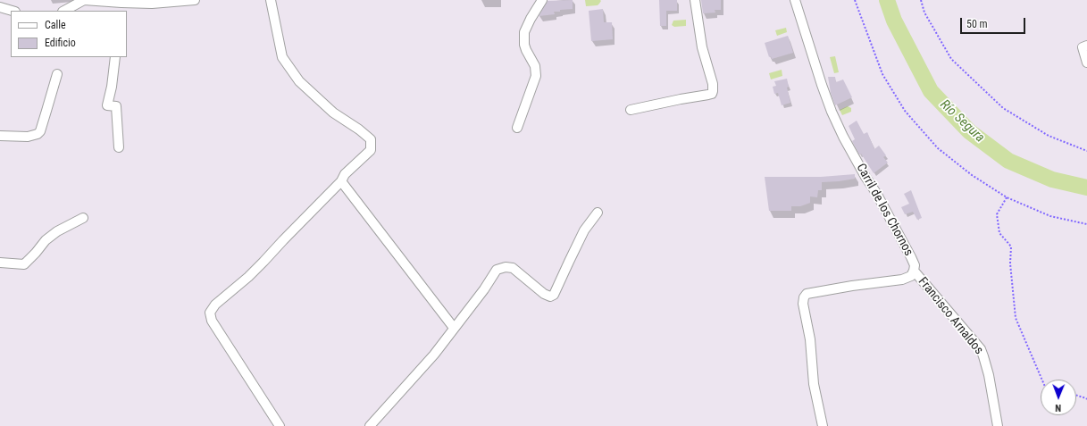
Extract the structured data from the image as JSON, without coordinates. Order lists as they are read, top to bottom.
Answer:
{
  "streets": {
    "street": ["Carril de los Chornos", "Francisco Arnaldos"]
  },
  "crossings": [
    ["Carril de los Chornos", "Francisco Arnaldos"]
  ],
  "water": ["Río Segura"],
  "legend": ["Calle", "Edificio"],
  "scale_bar": "50 m",
  "north": "bottom"
}
